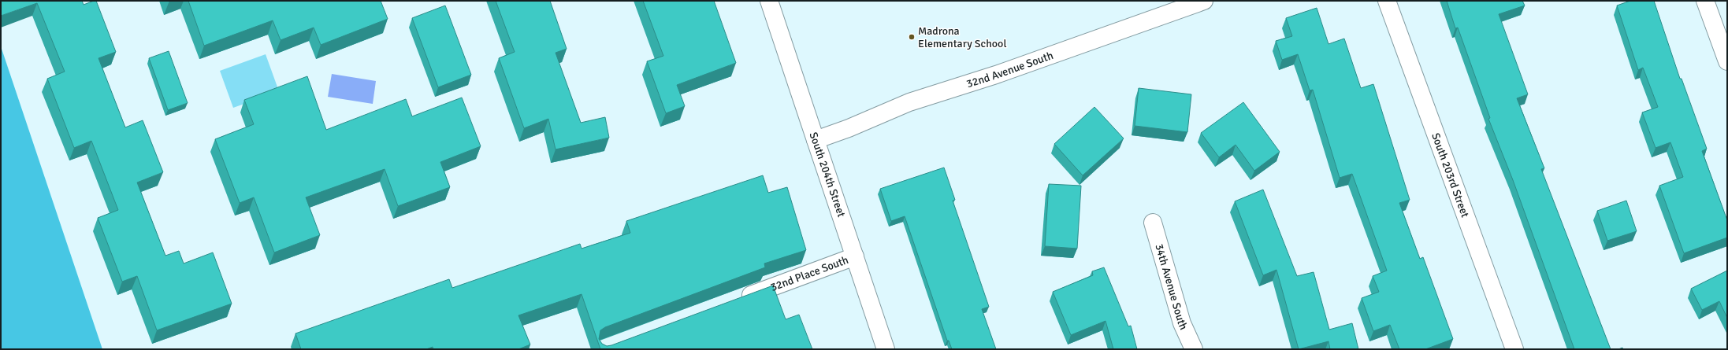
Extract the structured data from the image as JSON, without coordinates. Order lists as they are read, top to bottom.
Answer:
{
  "streets": {
    "street": [
      "32nd Avenue South",
      "South 204th Street",
      "South 203rd Street",
      "32nd Place South",
      "34th Avenue South"
    ]
  },
  "crossings": [
    ["32nd Avenue South", "South 204th Street"],
    ["South 204th Street", "32nd Place South"]
  ],
  "places": ["Madrona Elementary School"]
}
